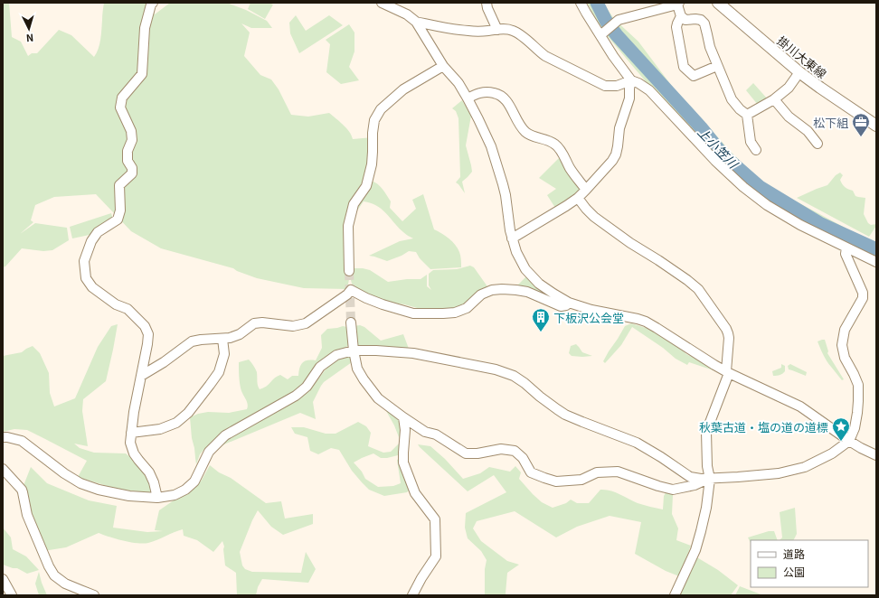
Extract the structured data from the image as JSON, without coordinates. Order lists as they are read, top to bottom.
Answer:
{
  "streets": {
    "main road": ["掛川大東線"]
  },
  "water": ["上小笠川"],
  "places": {
    "office": ["松下組"],
    "building": ["下板沢公会堂"],
    "place": ["秋葉古道・塩の道の道標"]
  },
  "legend": ["道路", "公園"],
  "north": "bottom"
}
